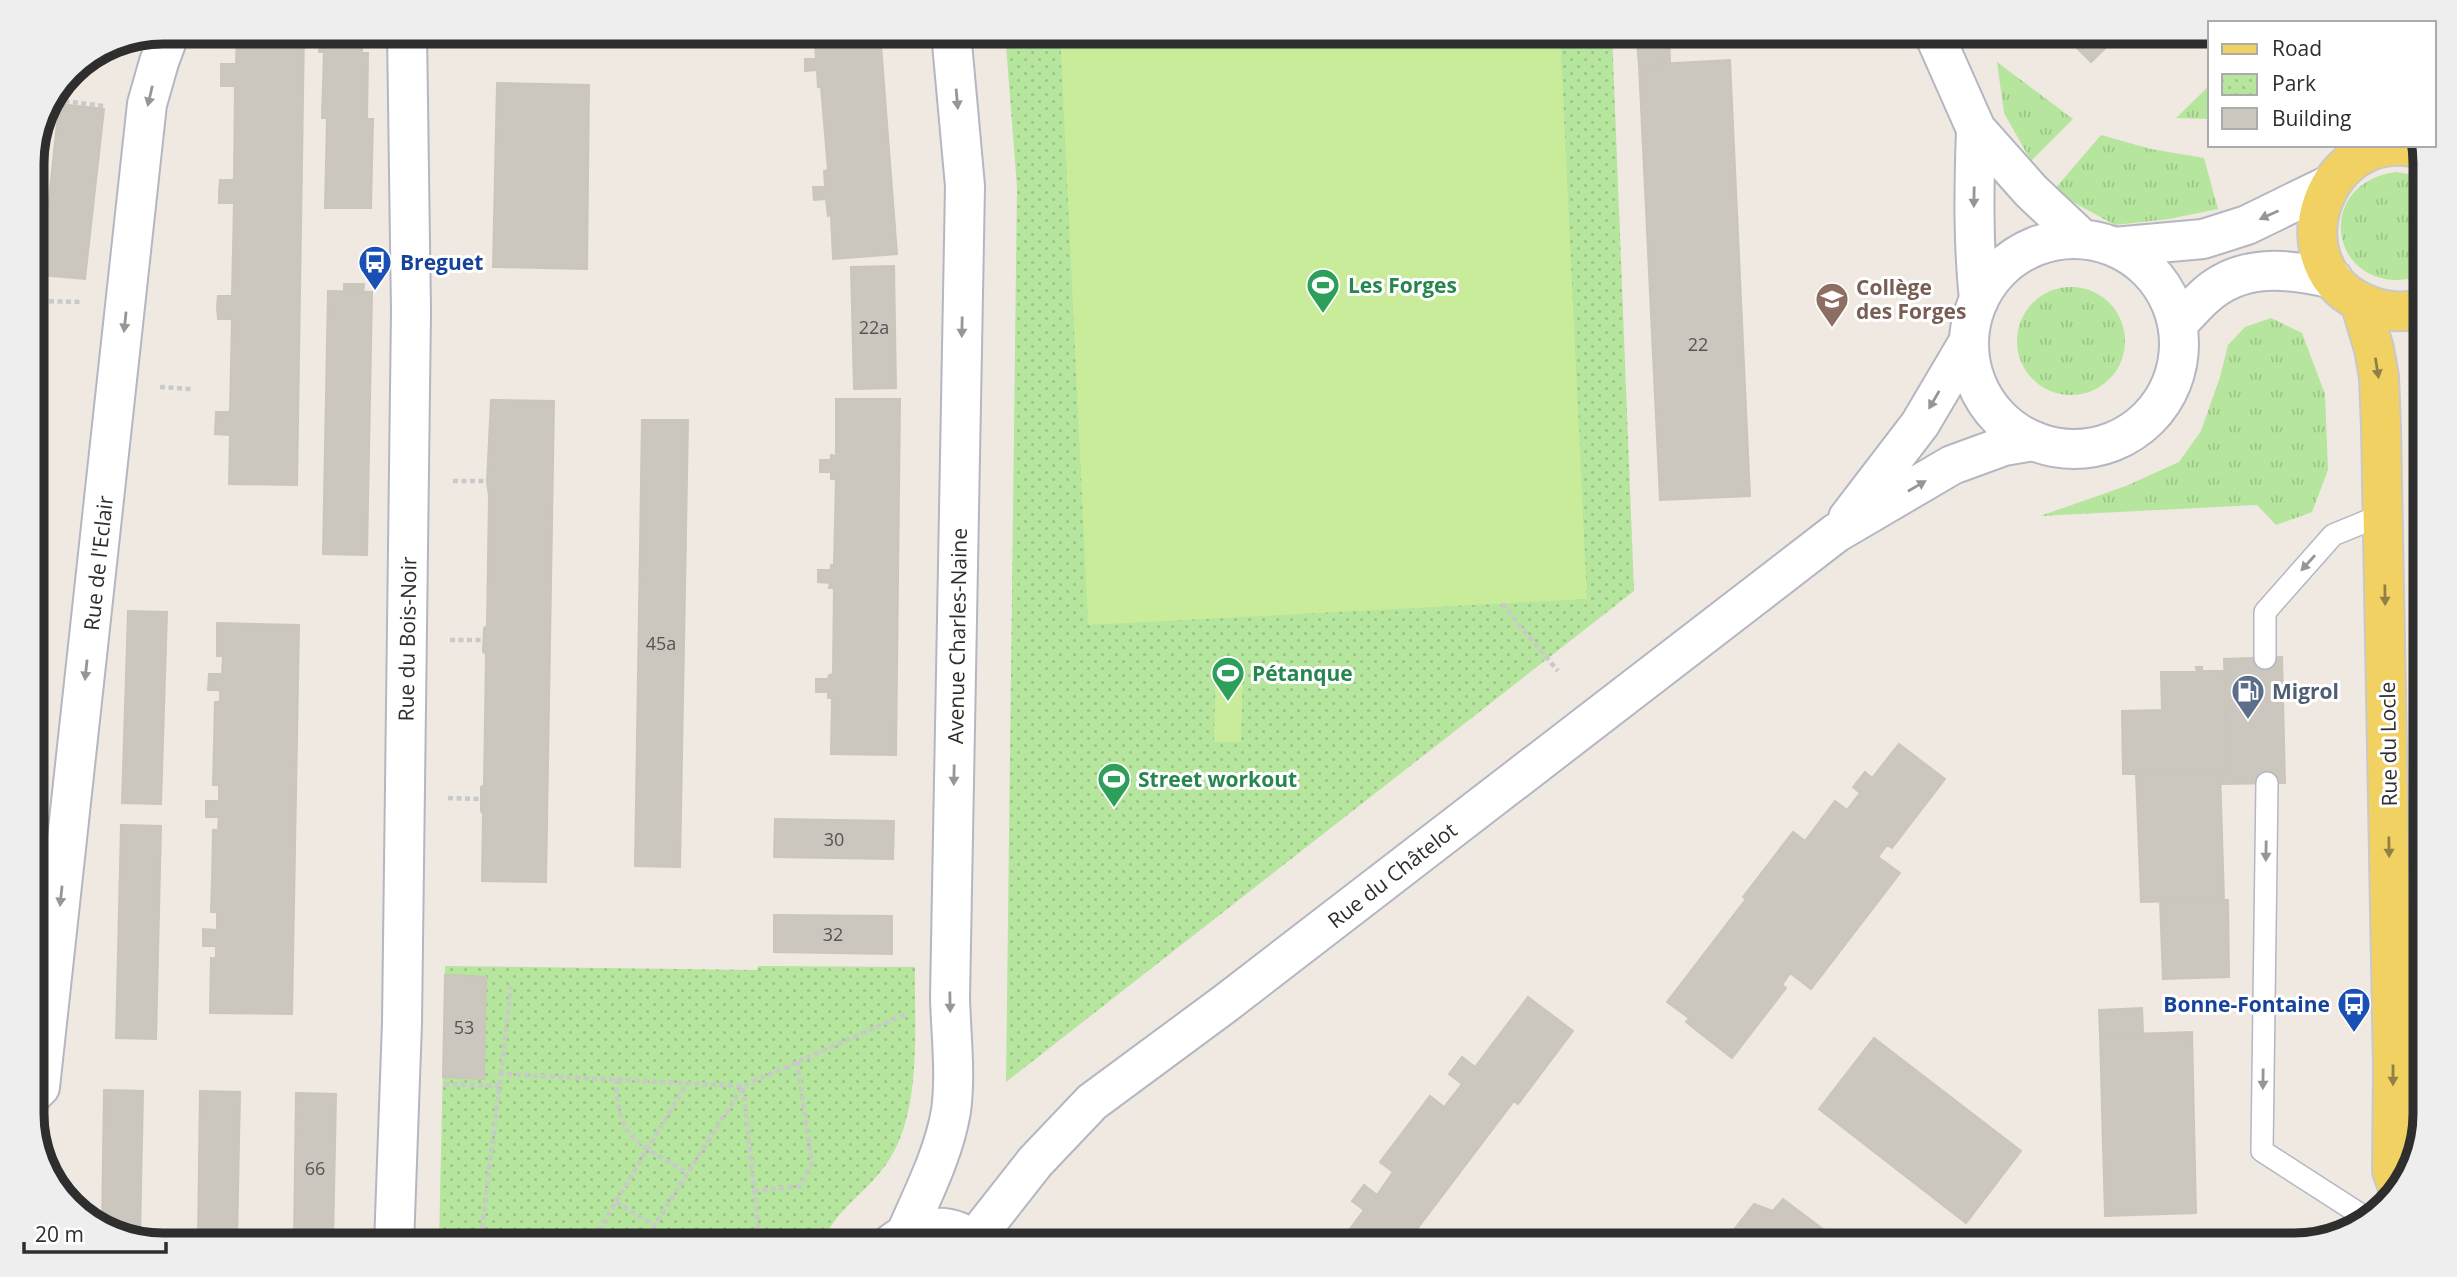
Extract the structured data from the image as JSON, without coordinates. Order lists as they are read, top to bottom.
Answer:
{
  "streets": {
    "main road": ["Rue du Locle"],
    "street": [
      "Rue de l'Eclair",
      "Avenue Charles-Naine",
      "Rue du Bois-Noir",
      "Rue du Châtelot"
    ]
  },
  "one_way": ["Rue de l'Eclair", "Avenue Charles-Naine", "Rue du Locle"],
  "places": {
    "bus stop": ["Breguet", "Bonne-Fontaine"],
    "sports": ["Les Forges", "Pétanque", "Street workout"],
    "school or university": ["Collège des Forges"],
    "fuel station": ["Migrol"]
  },
  "house_numbers": [
    "22a",
    "22",
    "45a",
    "30",
    "32",
    "53",
    "66"
  ],
  "legend": ["Road", "Park", "Building"],
  "scale_bar": "20 m"
}
